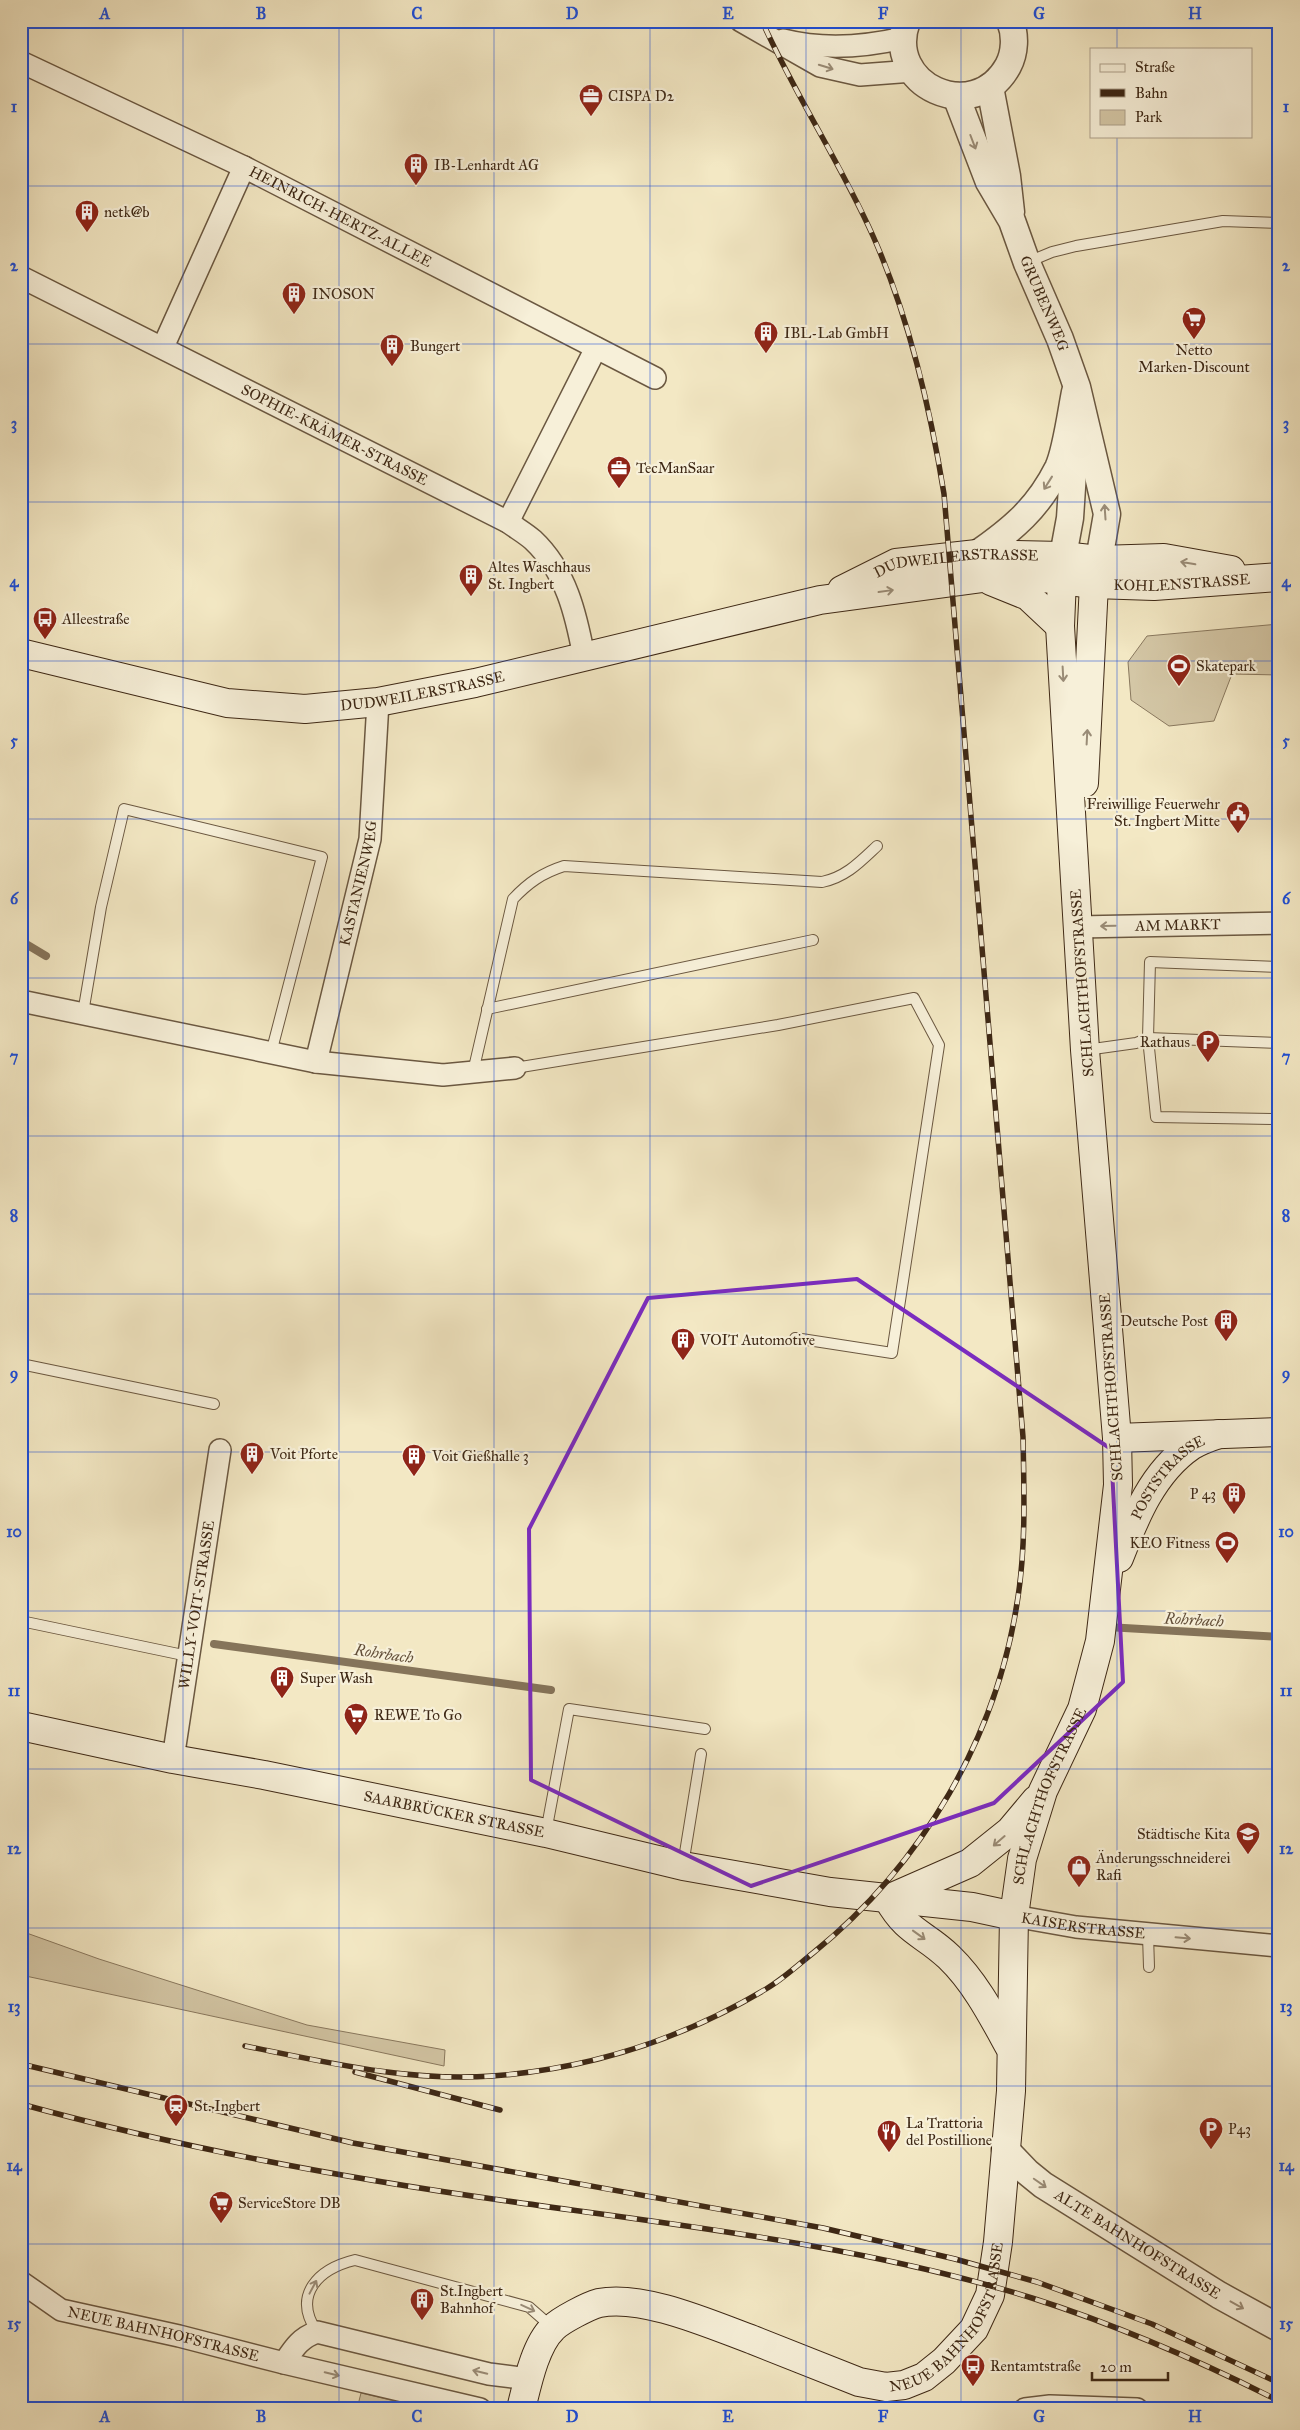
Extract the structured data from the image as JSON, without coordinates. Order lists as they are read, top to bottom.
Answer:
{
  "streets": {
    "main road": [
      "DUDWEILERSTRASSE",
      "KOHLENSTRASSE",
      "SCHLACHTHOFSTRASSE",
      "POSTSTRASSE",
      "SAARBRÜCKER STRASSE",
      "KAISERSTRASSE",
      "NEUE BAHNHOFSTRASSE"
    ],
    "street": [
      "HEINRICH-HERTZ-ALLEE",
      "GRUBENWEG",
      "SOPHIE-KRÄMER-STRASSE",
      "KASTANIENWEG",
      "AM MARKT",
      "WILLY-VOIT-STRASSE",
      "ALTE BAHNHOFSTRASSE"
    ]
  },
  "crossings": [
    ["GRUBENWEG", "DUDWEILERSTRASSE"],
    ["GRUBENWEG", "KOHLENSTRASSE"],
    ["GRUBENWEG", "SCHLACHTHOFSTRASSE"],
    ["SOPHIE-KRÄMER-STRASSE", "DUDWEILERSTRASSE"],
    ["DUDWEILERSTRASSE", "KOHLENSTRASSE"],
    ["DUDWEILERSTRASSE", "KASTANIENWEG"],
    ["DUDWEILERSTRASSE", "SCHLACHTHOFSTRASSE"],
    ["KOHLENSTRASSE", "SCHLACHTHOFSTRASSE"],
    ["AM MARKT", "SCHLACHTHOFSTRASSE"],
    ["SCHLACHTHOFSTRASSE", "POSTSTRASSE"],
    ["SCHLACHTHOFSTRASSE", "KAISERSTRASSE"],
    ["SCHLACHTHOFSTRASSE", "NEUE BAHNHOFSTRASSE"],
    ["WILLY-VOIT-STRASSE", "SAARBRÜCKER STRASSE"],
    ["SAARBRÜCKER STRASSE", "KAISERSTRASSE"],
    ["KAISERSTRASSE", "NEUE BAHNHOFSTRASSE"],
    ["ALTE BAHNHOFSTRASSE", "NEUE BAHNHOFSTRASSE"]
  ],
  "one_way": ["AM MARKT", "ALTE BAHNHOFSTRASSE"],
  "water": ["Rohrbach"],
  "places": {
    "office": ["CISPA D2", "TecManSaar"],
    "building": [
      "IB-Lenhardt AG",
      "netk@b",
      "INOSON",
      "IBL-Lab GmbH",
      "Bungert",
      "Altes Waschhaus St. Ingbert",
      "Deutsche Post",
      "VOIT Automotive",
      "Voit Pforte",
      "Voit Gießhalle 3",
      "P 43",
      "Super Wash",
      "St.Ingbert Bahnhof"
    ],
    "supermarket": ["Netto Marken-Discount", "REWE To Go", "ServiceStore DB"],
    "bus stop": ["Alleestraße", "Rentamtstraße"],
    "sports": ["Skatepark", "KEO Fitness"],
    "public building": ["Freiwillige Feuerwehr St. Ingbert Mitte"],
    "parking": ["Rathaus", "P43"],
    "school or university": ["Städtische Kita"],
    "shop": ["Änderungsschneiderei Rafi"],
    "station": ["St. Ingbert"],
    "restaurant": ["La Trattoria del Postillione"]
  },
  "legend": ["Straße", "Bahn", "Park"],
  "scale_bar": "20 m",
  "grid": {
    "columns": [
      "A",
      "B",
      "C",
      "D",
      "E",
      "F",
      "G",
      "H"
    ],
    "rows": [
      "1",
      "2",
      "3",
      "4",
      "5",
      "6",
      "7",
      "8",
      "9",
      "10",
      "11",
      "12",
      "13",
      "14",
      "15"
    ]
  }
}
